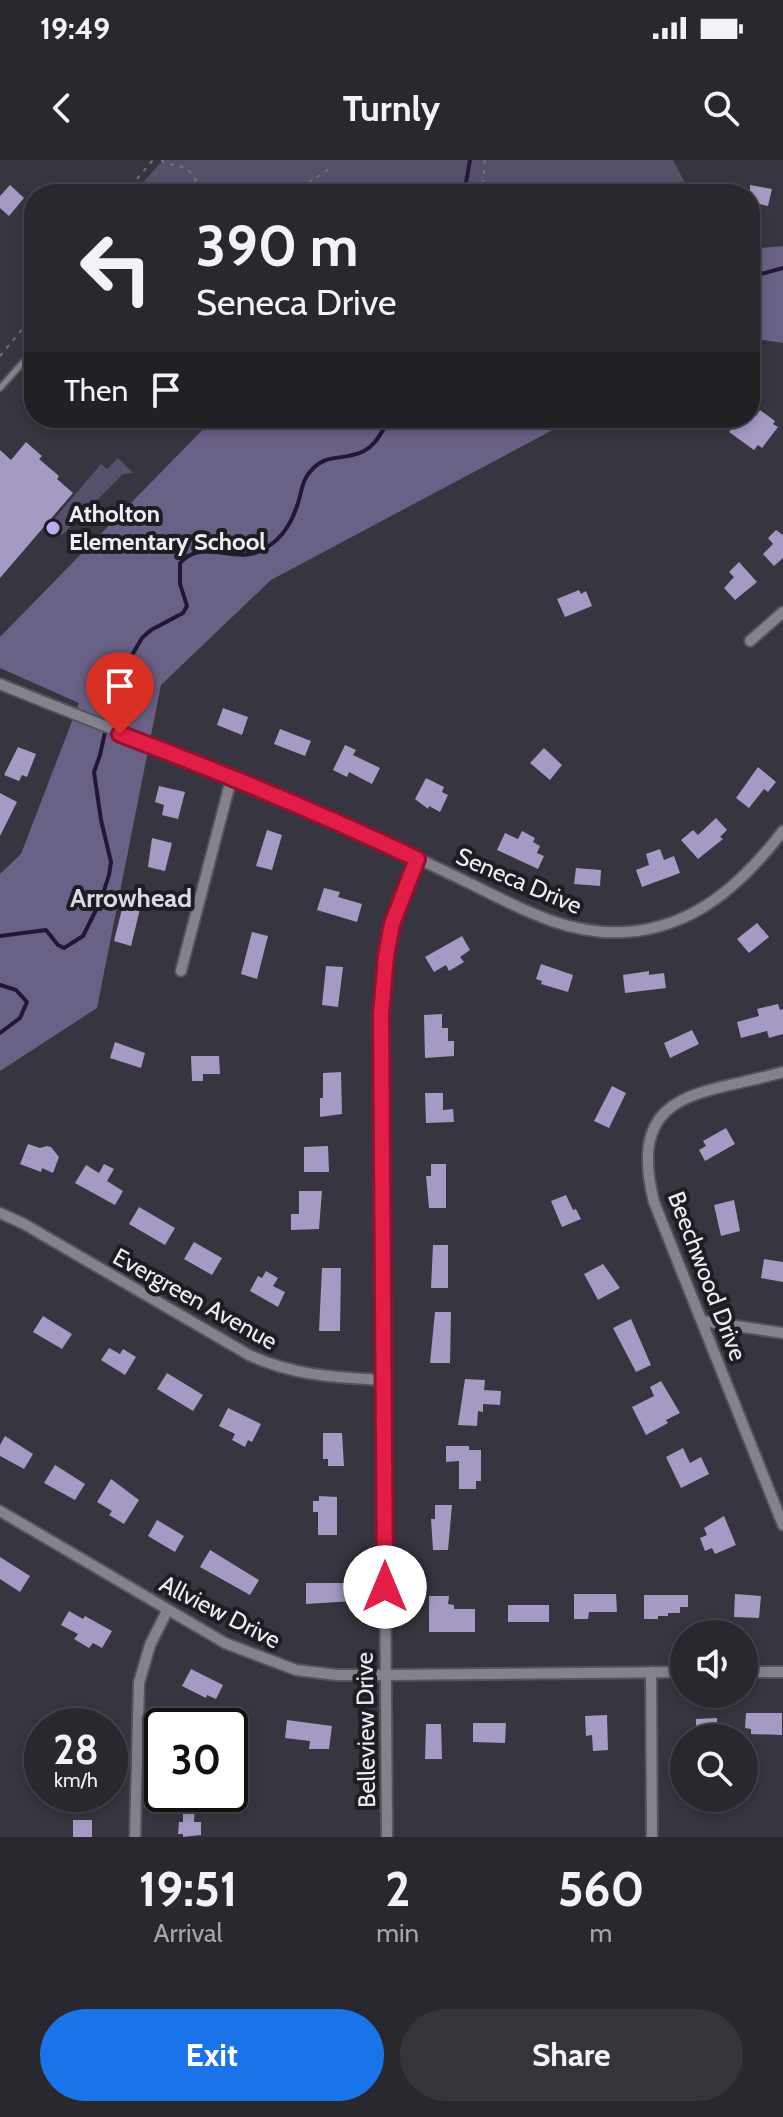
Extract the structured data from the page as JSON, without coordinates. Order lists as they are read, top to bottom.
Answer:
{
  "streets": {
    "street": [
      "Seneca Drive",
      "Beechwood Drive",
      "Evergreen Avenue",
      "Allview Drive",
      "Belleview Drive"
    ]
  },
  "crossings": [
    ["Seneca Drive", "Belleview Drive"],
    ["Evergreen Avenue", "Belleview Drive"],
    ["Allview Drive", "Belleview Drive"]
  ],
  "districts": ["Arrowhead"],
  "places": ["Atholton Elementary School"],
  "page": {
    "status": "19:49",
    "header": "Turnly",
    "turn": ["390 m", "Seneca Drive"],
    "then": "Then",
    "speed": "28 km/h",
    "limit": "30",
    "eta": [
      "19:51",
      "Arrival",
      "2",
      "min",
      "560",
      "m"
    ],
    "buttons": ["Exit", "Share"]
  }
}
